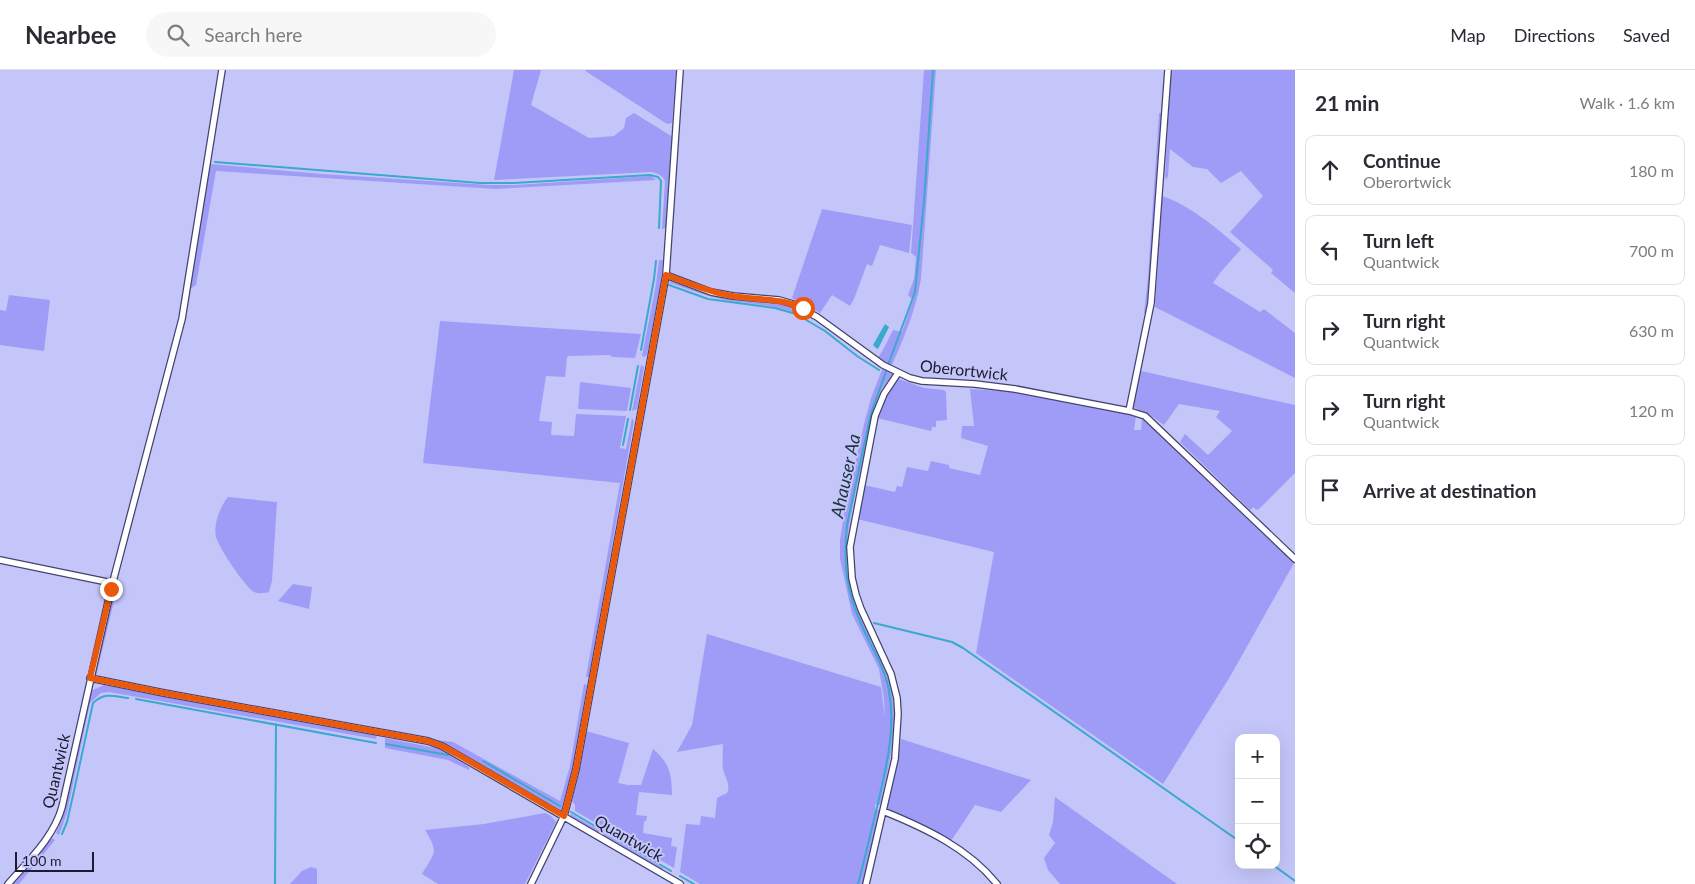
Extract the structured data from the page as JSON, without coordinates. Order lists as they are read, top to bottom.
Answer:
{
  "streets": {
    "street": ["Oberortwick", "Quantwick"]
  },
  "water": ["Ahauser Aa"],
  "scale_bar": "100 m",
  "page": {
    "header": "Nearbee",
    "search": "Search here",
    "nav": ["Map", "Directions", "Saved"],
    "heading": ["21 min", "Walk · 1.6 km"],
    "list": [
      ["Continue", "Oberortwick", "180 m"],
      ["Turn left", "Quantwick", "700 m"],
      ["Turn right", "Quantwick", "630 m"],
      ["Turn right", "Quantwick", "120 m"],
      "Arrive at destination"
    ],
    "map_buttons": ["+", "−"],
    "scale": "100 m"
  }
}
